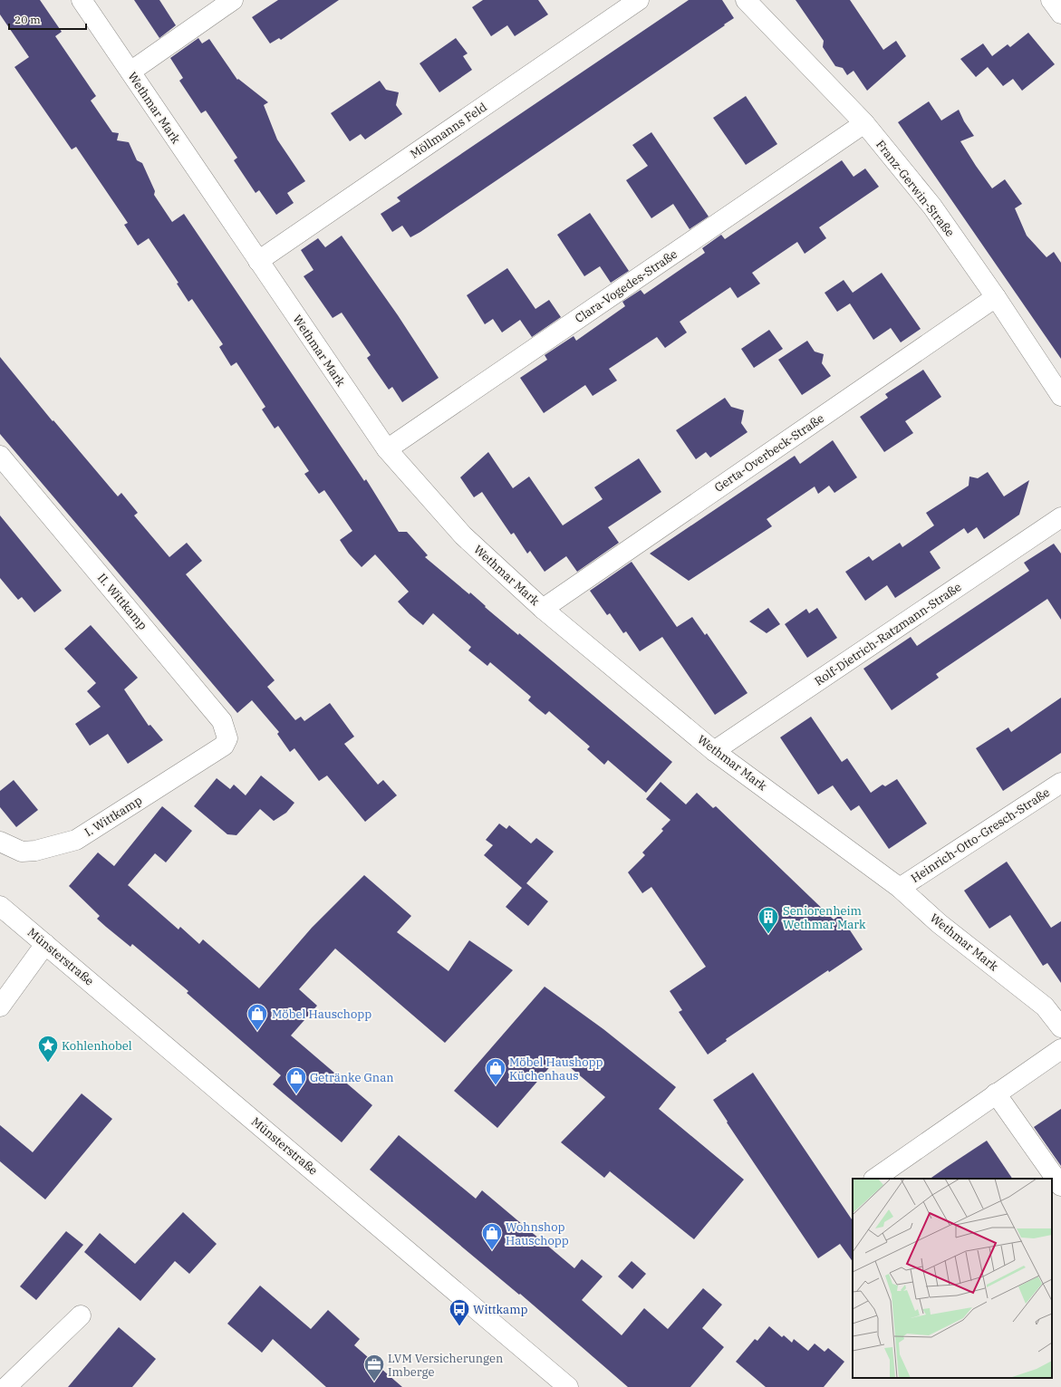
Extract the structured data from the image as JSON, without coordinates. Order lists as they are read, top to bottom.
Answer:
{
  "streets": {
    "street": [
      "Wethmar Mark",
      "Möllmanns Feld",
      "Franz-Gerwin-Straße",
      "Clara-Vogedes-Straße",
      "Gerta-Overbeck-Straße",
      "II. Wittkamp",
      "Rolf-Dietrich-Ratzmann-Straße",
      "I. Wittkamp",
      "Heinrich-Otto-Gresch-Straße",
      "Münsterstraße"
    ]
  },
  "crossings": [
    ["Wethmar Mark", "Möllmanns Feld"],
    ["Wethmar Mark", "Clara-Vogedes-Straße"],
    ["Wethmar Mark", "Gerta-Overbeck-Straße"],
    ["Wethmar Mark", "Rolf-Dietrich-Ratzmann-Straße"],
    ["Wethmar Mark", "Heinrich-Otto-Gresch-Straße"],
    ["Franz-Gerwin-Straße", "Clara-Vogedes-Straße"],
    ["Franz-Gerwin-Straße", "Gerta-Overbeck-Straße"],
    ["II. Wittkamp", "I. Wittkamp"]
  ],
  "places": {
    "building": ["Seniorenheim Wethmar Mark"],
    "shop": [
      "Möbel Hauschopp",
      "Möbel Haushopp Küchenhaus",
      "Getränke Gnan",
      "Wohnshop Hauschopp"
    ],
    "place": ["Kohlenhobel"],
    "bus stop": ["Wittkamp"],
    "office": ["LVM Versicherungen Imberge"]
  },
  "scale_bar": "20 m"
}
